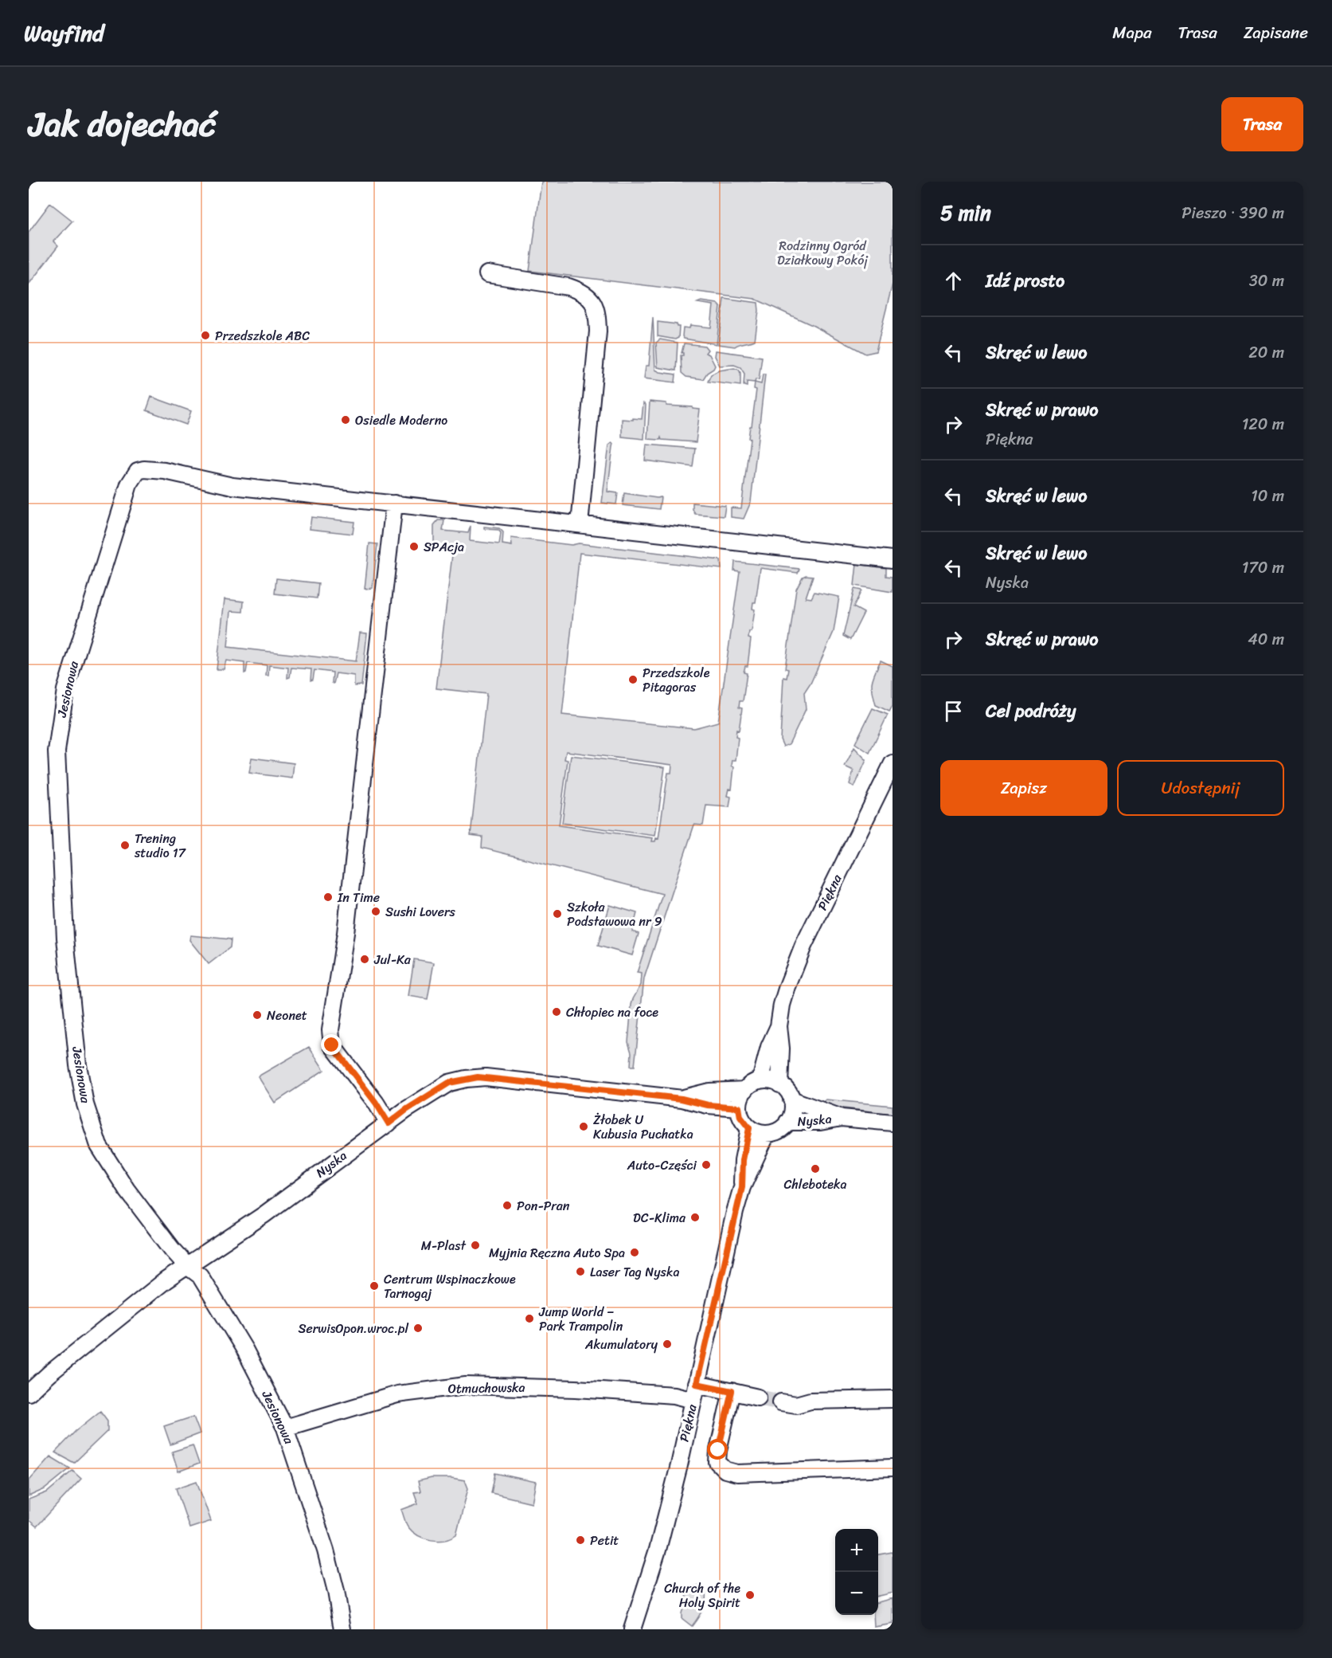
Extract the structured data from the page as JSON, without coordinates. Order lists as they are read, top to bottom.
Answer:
{
  "streets": {
    "street": [
      "Jesionowa",
      "Piękna",
      "Nyska",
      "Otmuchowska"
    ]
  },
  "crossings": [
    ["Jesionowa", "Nyska"],
    ["Jesionowa", "Otmuchowska"],
    ["Piękna", "Nyska"],
    ["Piękna", "Otmuchowska"]
  ],
  "parks": ["Rodzinny Ogród Działkowy Pokój"],
  "places": [
    "Przedszkole ABC",
    "Osiedle Moderno",
    "SPAcja",
    "Przedszkole Pitagoras",
    "Trening studio 17",
    "In Time",
    "Sushi Lovers",
    "Szkoła Podstawowa nr 9",
    "Jul-Ka",
    "Chłopiec na foce",
    "Neonet",
    "Żłobek U Kubusia Puchatka",
    "Auto-Części",
    "Chleboteka",
    "Pon-Pran",
    "DC-Klima",
    "M-Plast",
    "Myjnia Ręczna Auto Spa",
    "Laser Tag Nyska",
    "Centrum Wspinaczkowe Tarnogaj",
    "Jump World – Park Trampolin",
    "SerwisOpon.wroc.pl",
    "Akumulatory",
    "Petit",
    "Church of the Holy Spirit"
  ],
  "page": {
    "header": "Wayfind",
    "nav": ["Mapa", "Trasa", "Zapisane"],
    "title": "Jak dojechać",
    "buttons": [
      "Trasa",
      ["Zapisz", "Udostępnij"]
    ],
    "heading": ["5 min", "Pieszo · 390 m"],
    "list": [
      ["Idź prosto", "30 m"],
      ["Skręć w lewo", "20 m"],
      ["Skręć w prawo", "Piękna", "120 m"],
      ["Skręć w lewo", "10 m"],
      ["Skręć w lewo", "Nyska", "170 m"],
      ["Skręć w prawo", "40 m"],
      "Cel podróży"
    ],
    "map_buttons": ["+", "−"]
  }
}
